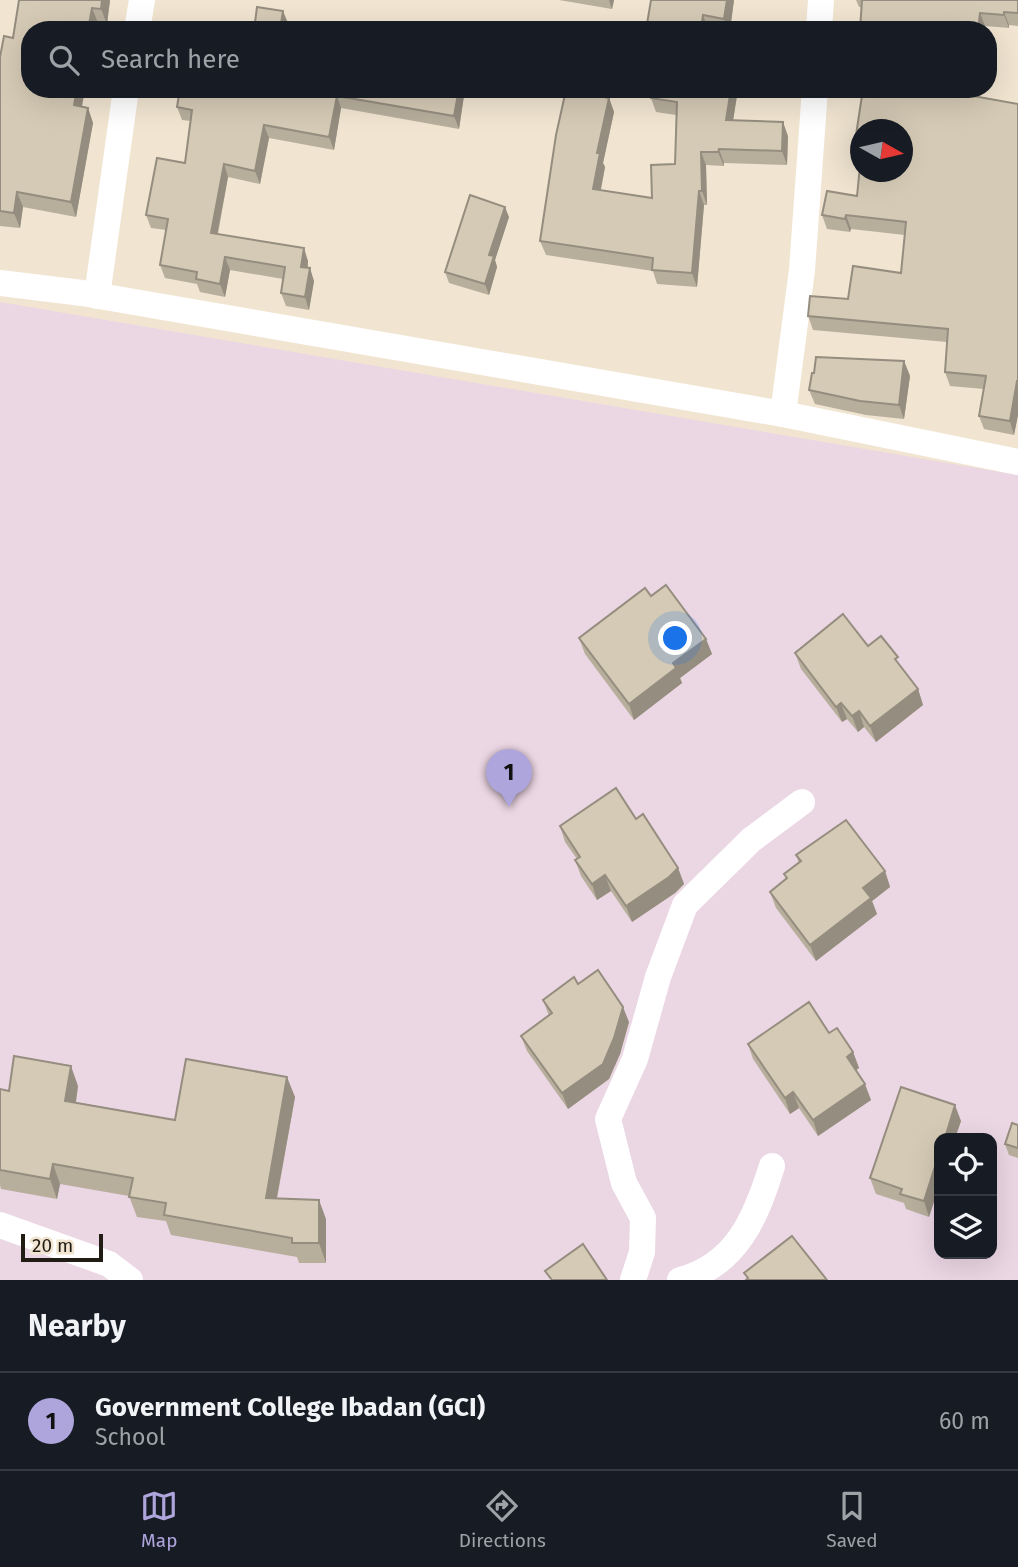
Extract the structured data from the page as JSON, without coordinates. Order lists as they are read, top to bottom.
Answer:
{
  "scale_bar": "20 m",
  "north": "right",
  "page": {
    "search": "Search here",
    "pins": "1",
    "scale": "20 m",
    "heading": "Nearby",
    "list": [
      {
        "mark": "1",
        "name": "Government College Ibadan (GCI)",
        "note": "School",
        "value": "60 m"
      }
    ],
    "nav": ["Map", "Directions", "Saved"]
  }
}
